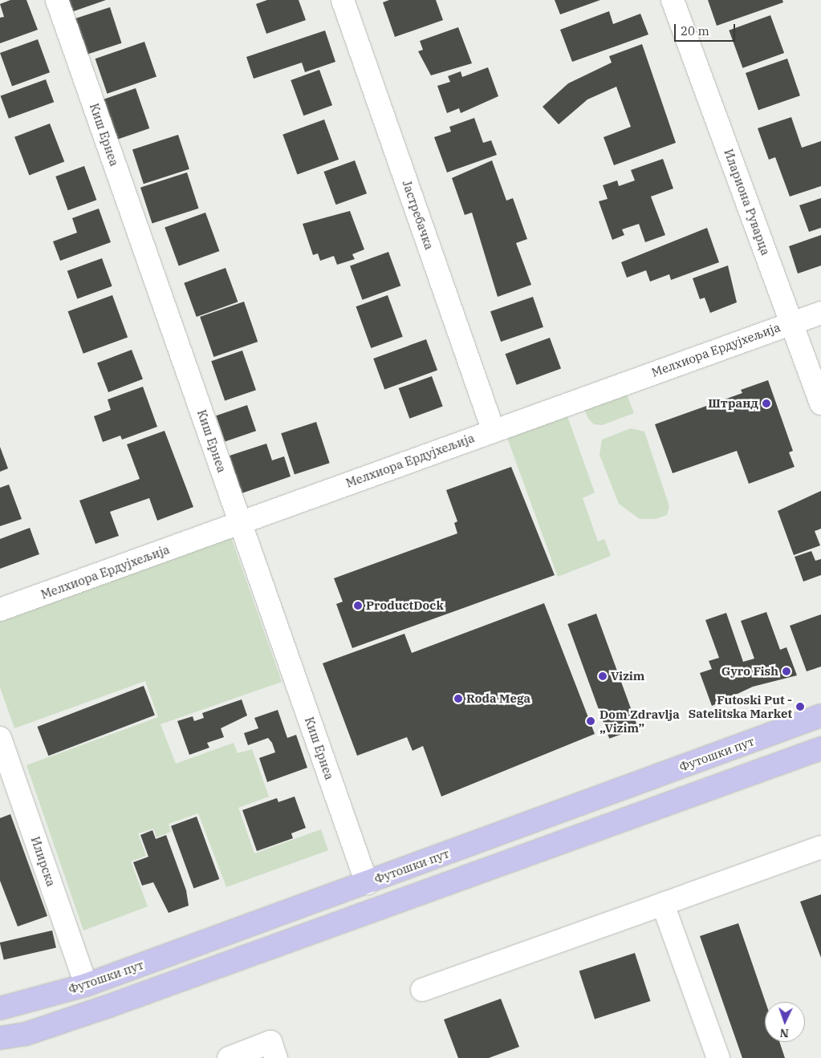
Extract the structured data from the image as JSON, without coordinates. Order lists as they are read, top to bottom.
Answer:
{
  "streets": {
    "main road": ["Футошки пут"],
    "street": [
      "Киш Ернеа",
      "Илариона Руварца",
      "Јастребачка",
      "Мелхиора Ердујхељија",
      "Илирска"
    ]
  },
  "crossings": [
    ["Киш Ернеа", "Мелхиора Ердујхељија"],
    ["Киш Ернеа", "Футошки пут"],
    ["Илариона Руварца", "Мелхиора Ердујхељија"],
    ["Јастребачка", "Мелхиора Ердујхељија"],
    ["Футошки пут", "Илирска"]
  ],
  "places": [
    "Штранд",
    "ProductDock",
    "Gyro Fish",
    "Vizim",
    "Roda Mega",
    "Futoski Put - Satelitska Market",
    "Dom Zdravlja „Vizim”"
  ],
  "scale_bar": "20 m",
  "north": "bottom"
}
